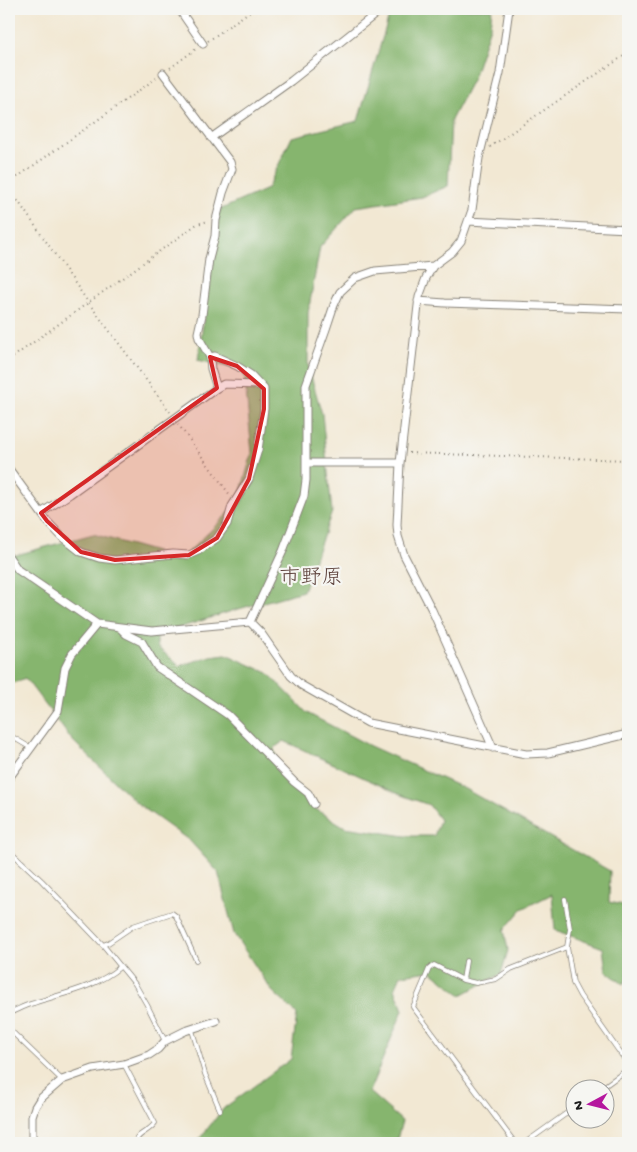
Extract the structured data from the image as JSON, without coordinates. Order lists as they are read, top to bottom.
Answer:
{
  "districts": ["市野原"],
  "north": "left"
}
